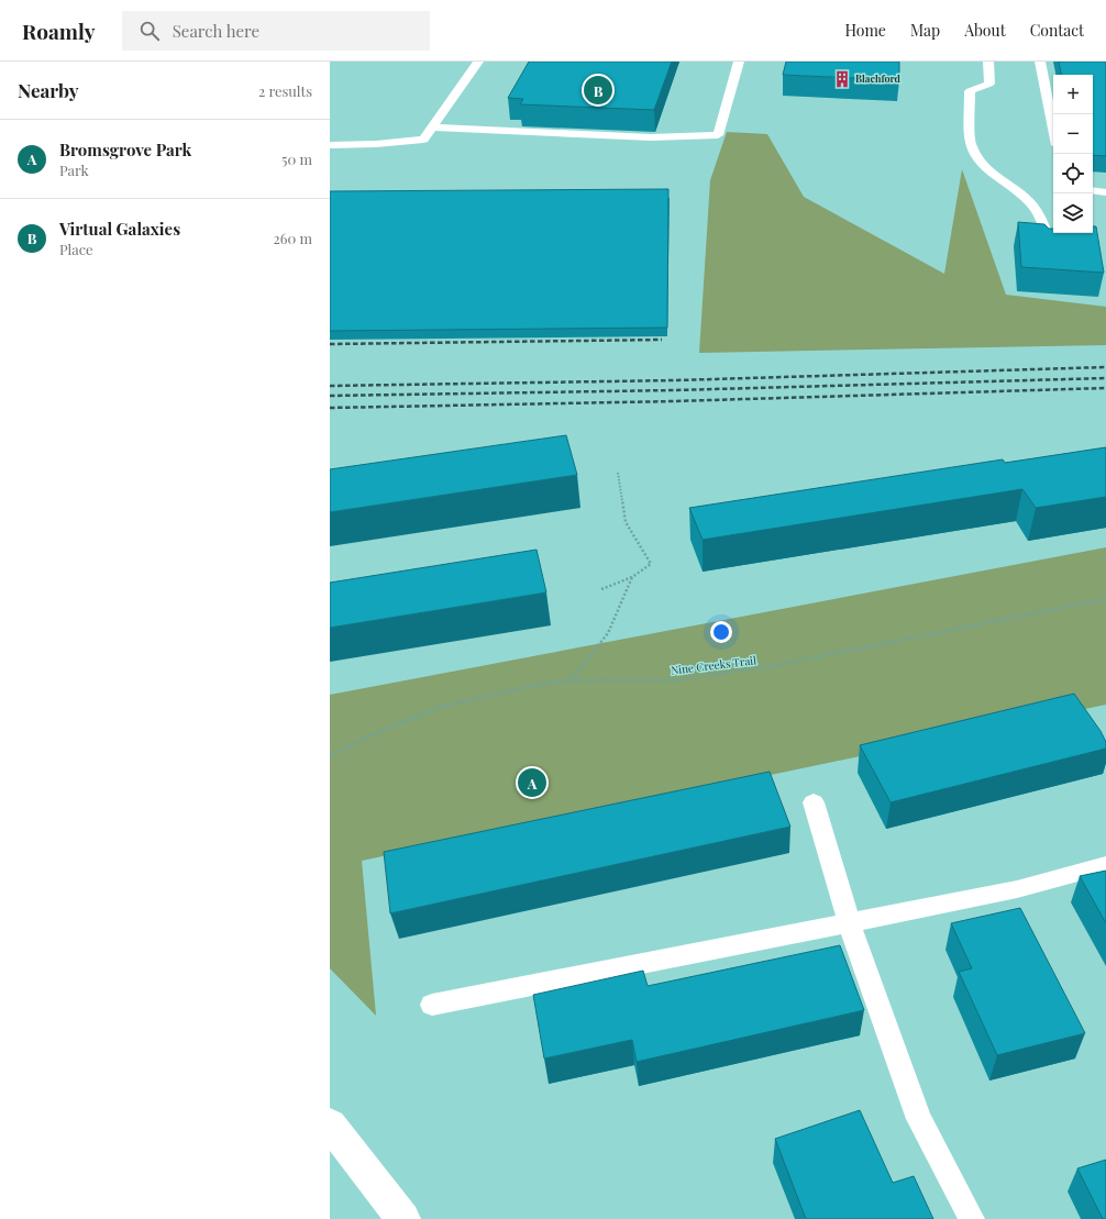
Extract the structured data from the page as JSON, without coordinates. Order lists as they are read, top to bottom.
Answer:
{
  "streets": {
    "path": ["Nine Creeks Trail"]
  },
  "places": {
    "building": ["Blachford"]
  },
  "page": {
    "header": "Roamly",
    "search": "Search here",
    "nav": [
      "Home",
      "Map",
      "About",
      "Contact"
    ],
    "heading": ["Nearby", "2 results"],
    "pins": ["B", "A"],
    "map_buttons": ["+", "−"],
    "list": [
      {
        "mark": "A",
        "name": "Bromsgrove Park",
        "note": "Park",
        "value": "50 m"
      },
      {
        "mark": "B",
        "name": "Virtual Galaxies",
        "note": "Place",
        "value": "260 m"
      }
    ]
  }
}
